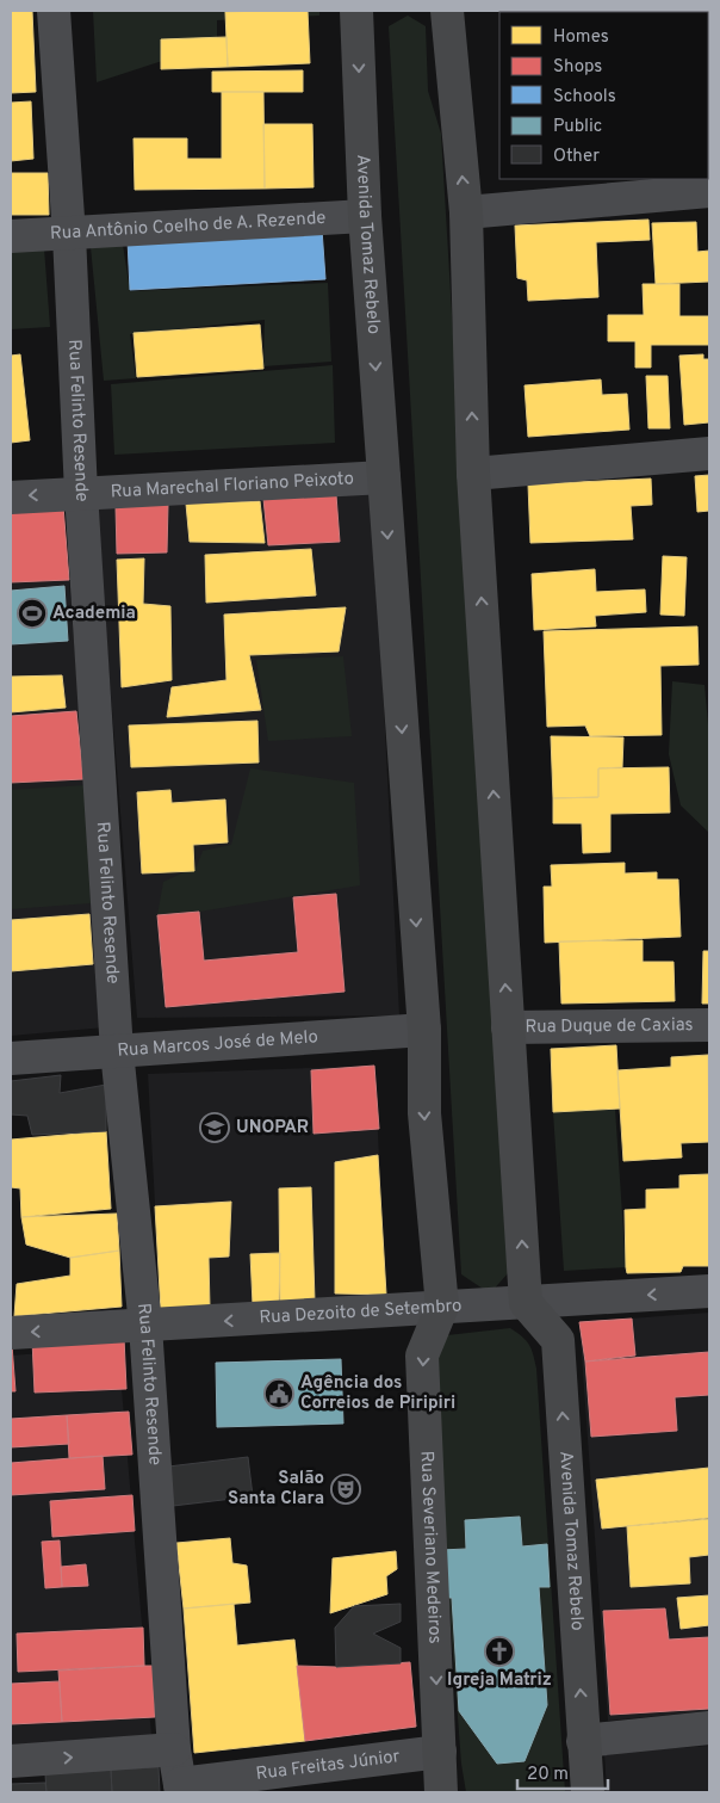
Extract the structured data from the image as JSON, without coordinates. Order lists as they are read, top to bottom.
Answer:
{
  "streets": {
    "main road": ["Avenida Tomaz Rebelo", "Rua Severiano Medeiros"],
    "street": [
      "Rua Antônio Coelho de A. Rezende",
      "Rua Felinto Resende",
      "Rua Marechal Floriano Peixoto",
      "Rua Duque de Caxias",
      "Rua Marcos José de Melo",
      "Rua Dezoito de Setembro",
      "Rua Freitas Júnior"
    ]
  },
  "crossings": [
    ["Rua Antônio Coelho de A. Rezende", "Avenida Tomaz Rebelo"],
    ["Rua Antônio Coelho de A. Rezende", "Rua Felinto Resende"],
    ["Avenida Tomaz Rebelo", "Rua Marechal Floriano Peixoto"],
    ["Avenida Tomaz Rebelo", "Rua Marcos José de Melo"],
    ["Avenida Tomaz Rebelo", "Rua Dezoito de Setembro"],
    ["Avenida Tomaz Rebelo", "Rua Severiano Medeiros"],
    ["Rua Felinto Resende", "Rua Marechal Floriano Peixoto"],
    ["Rua Felinto Resende", "Rua Marcos José de Melo"],
    ["Rua Felinto Resende", "Rua Dezoito de Setembro"],
    ["Rua Felinto Resende", "Rua Freitas Júnior"],
    ["Rua Dezoito de Setembro", "Rua Severiano Medeiros"],
    ["Rua Severiano Medeiros", "Rua Freitas Júnior"]
  ],
  "one_way": ["Rua Dezoito de Setembro", "Rua Severiano Medeiros"],
  "places": {
    "sports": ["Academia"],
    "school or university": ["UNOPAR"],
    "public building": ["Agência dos Correios de Piripiri"],
    "theatre": ["Salão Santa Clara"],
    "church": ["Igreja Matriz"]
  },
  "legend": [
    "Homes",
    "Shops",
    "Schools",
    "Public",
    "Other"
  ],
  "scale_bar": "20 m"
}
